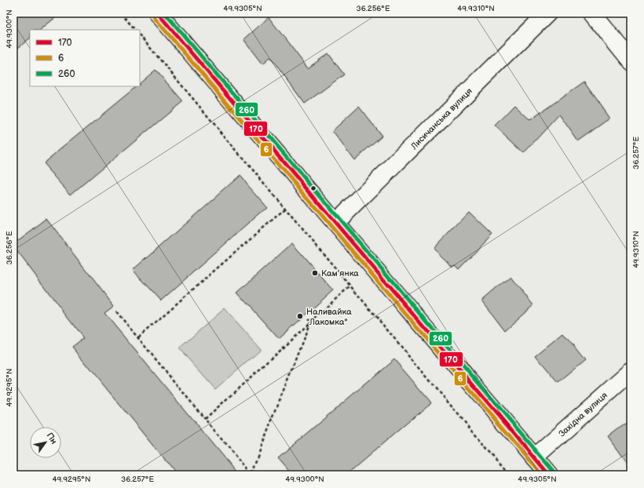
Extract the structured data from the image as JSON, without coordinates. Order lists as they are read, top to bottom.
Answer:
{
  "streets": {
    "main road": ["Лисичанська вулиця", "Західна вулиця"]
  },
  "places": ["Кам'янка", "Наливайка \"Лакомка\""],
  "lines": ["transit line 170", "transit line 260", "transit line 6"],
  "legend": ["170", "6", "260"],
  "north": "top right",
  "coordinates": [
    "49.9305°N",
    "36.256°E",
    "49.9310°N",
    "49.9300°N",
    "36.257°E",
    "49.9295°N"
  ]
}
